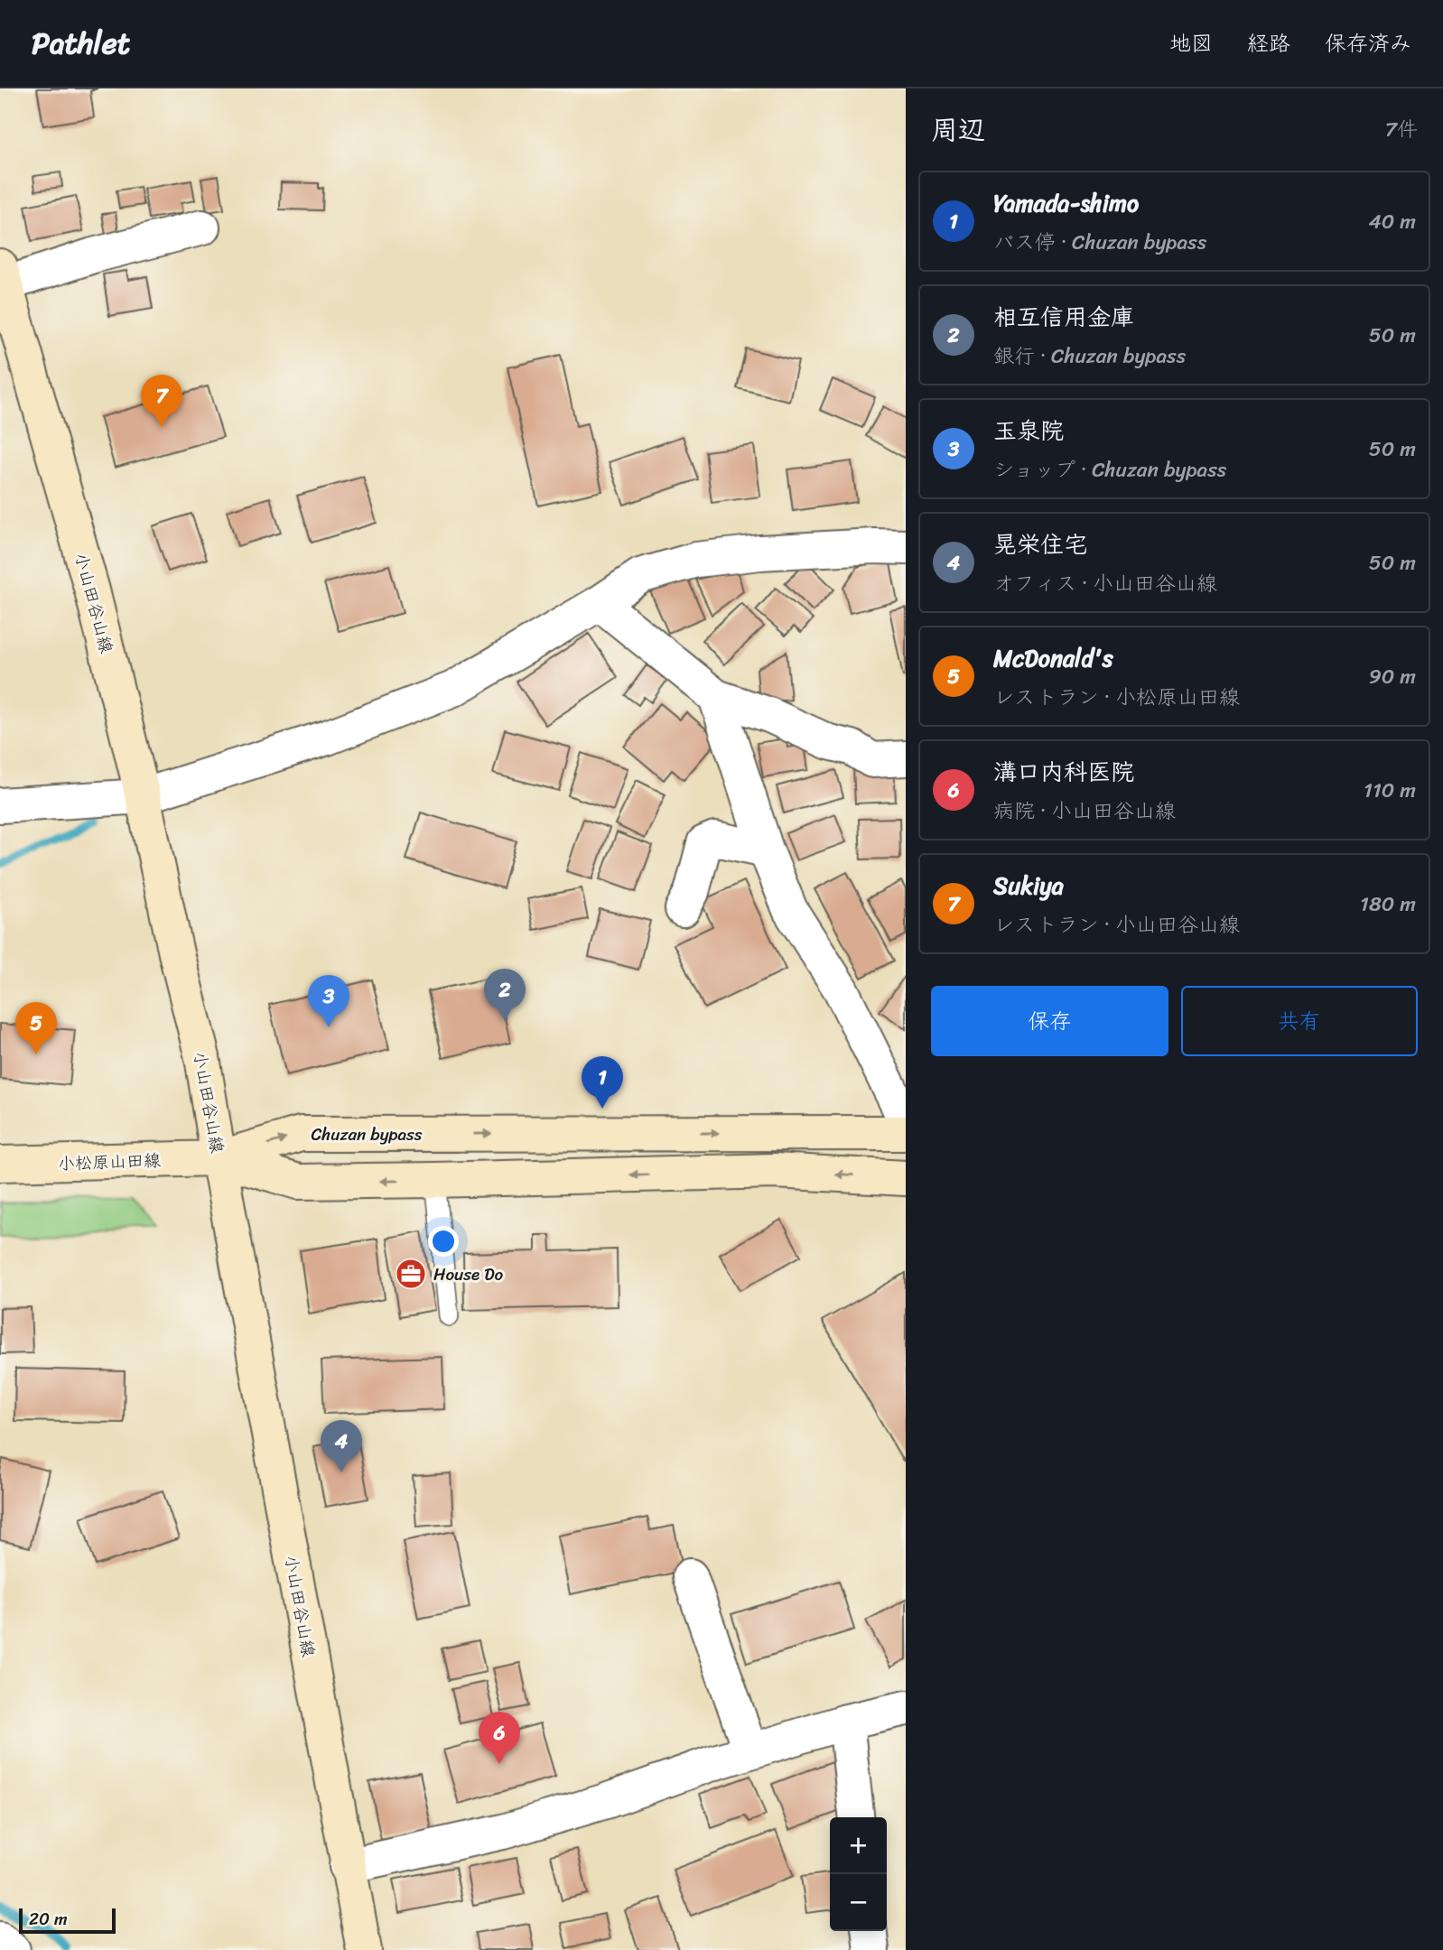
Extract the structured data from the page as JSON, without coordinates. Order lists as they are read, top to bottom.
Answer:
{
  "streets": {
    "main road": ["小山田谷山線", "Chuzan bypass", "小松原山田線"]
  },
  "crossings": [
    ["小山田谷山線", "Chuzan bypass"],
    ["小山田谷山線", "小松原山田線"],
    ["Chuzan bypass", "小松原山田線"]
  ],
  "places": {
    "office": ["House Do"]
  },
  "scale_bar": "20 m",
  "page": {
    "header": "Pathlet",
    "nav": ["地図", "経路", "保存済み"],
    "heading": ["周辺", "7件"],
    "list": [
      {
        "mark": "1",
        "name": "Yamada-shimo",
        "note": "バス停 · Chuzan bypass",
        "value": "40 m"
      },
      {
        "mark": "2",
        "name": "相互信用金庫",
        "note": "銀行 · Chuzan bypass",
        "value": "50 m"
      },
      {
        "mark": "3",
        "name": "玉泉院",
        "note": "ショップ · Chuzan bypass",
        "value": "50 m"
      },
      {
        "mark": "4",
        "name": "晃栄住宅",
        "note": "オフィス · 小山田谷山線",
        "value": "50 m"
      },
      {
        "mark": "5",
        "name": "McDonald's",
        "note": "レストラン · 小松原山田線",
        "value": "90 m"
      },
      {
        "mark": "6",
        "name": "溝口内科医院",
        "note": "病院 · 小山田谷山線",
        "value": "110 m"
      },
      {
        "mark": "7",
        "name": "Sukiya",
        "note": "レストラン · 小山田谷山線",
        "value": "180 m"
      }
    ],
    "pins": [
      "7",
      "2",
      "3",
      "5",
      "1",
      "4",
      "6"
    ],
    "buttons": ["保存", "共有"],
    "map_buttons": ["+", "−"],
    "scale": "20 m"
  }
}
